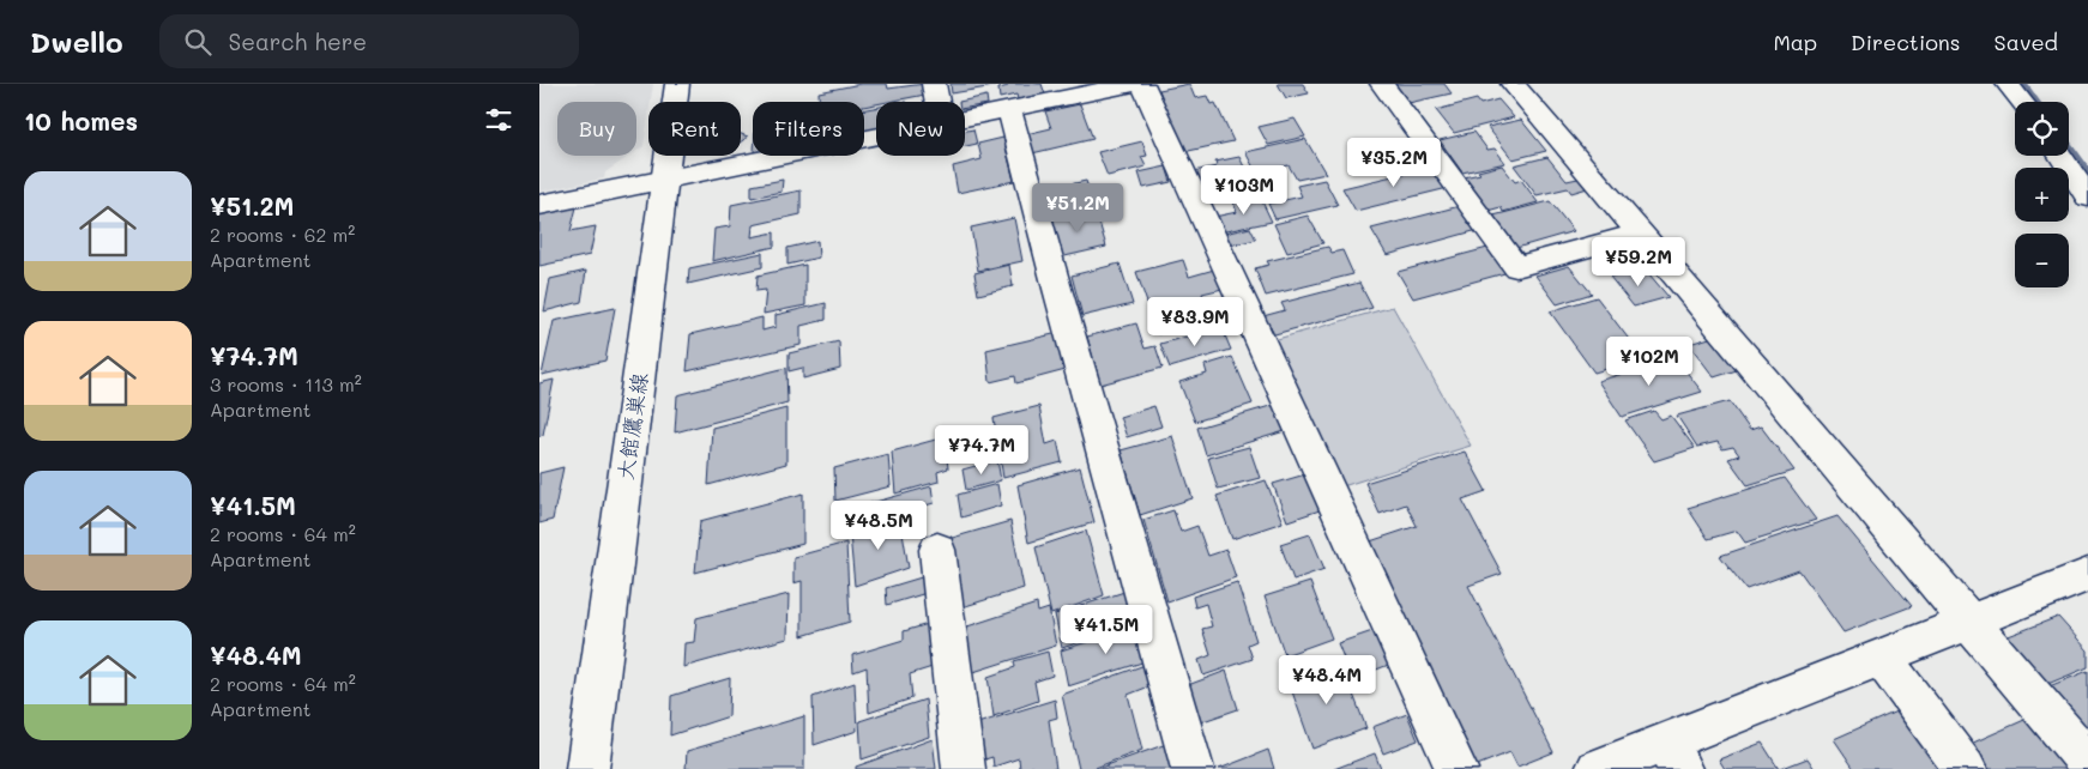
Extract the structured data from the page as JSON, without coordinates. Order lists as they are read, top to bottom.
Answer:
{
  "streets": {
    "street": ["大館鷹巣線"]
  },
  "page": {
    "header": "Dwello",
    "search": "Search here",
    "nav": ["Map", "Directions", "Saved"],
    "heading": "10 homes",
    "map_buttons": ["+", "−"],
    "chip": [
      "Buy",
      "Rent",
      "Filters",
      "New"
    ],
    "price": [
      "¥35.2M",
      "¥103M",
      "¥51.2M",
      "¥59.2M",
      "¥83.9M",
      "¥102M",
      "¥74.7M",
      "¥48.5M",
      "¥41.5M",
      "¥48.4M"
    ],
    "list": [
      {
        "name": "¥51.2M",
        "note": "2 rooms · 62 m² · Apartment"
      },
      {
        "name": "¥74.7M",
        "note": "3 rooms · 113 m² · Apartment"
      },
      {
        "name": "¥41.5M",
        "note": "2 rooms · 64 m² · Apartment"
      },
      {
        "name": "¥48.4M",
        "note": "2 rooms · 64 m² · Apartment"
      }
    ]
  }
}
